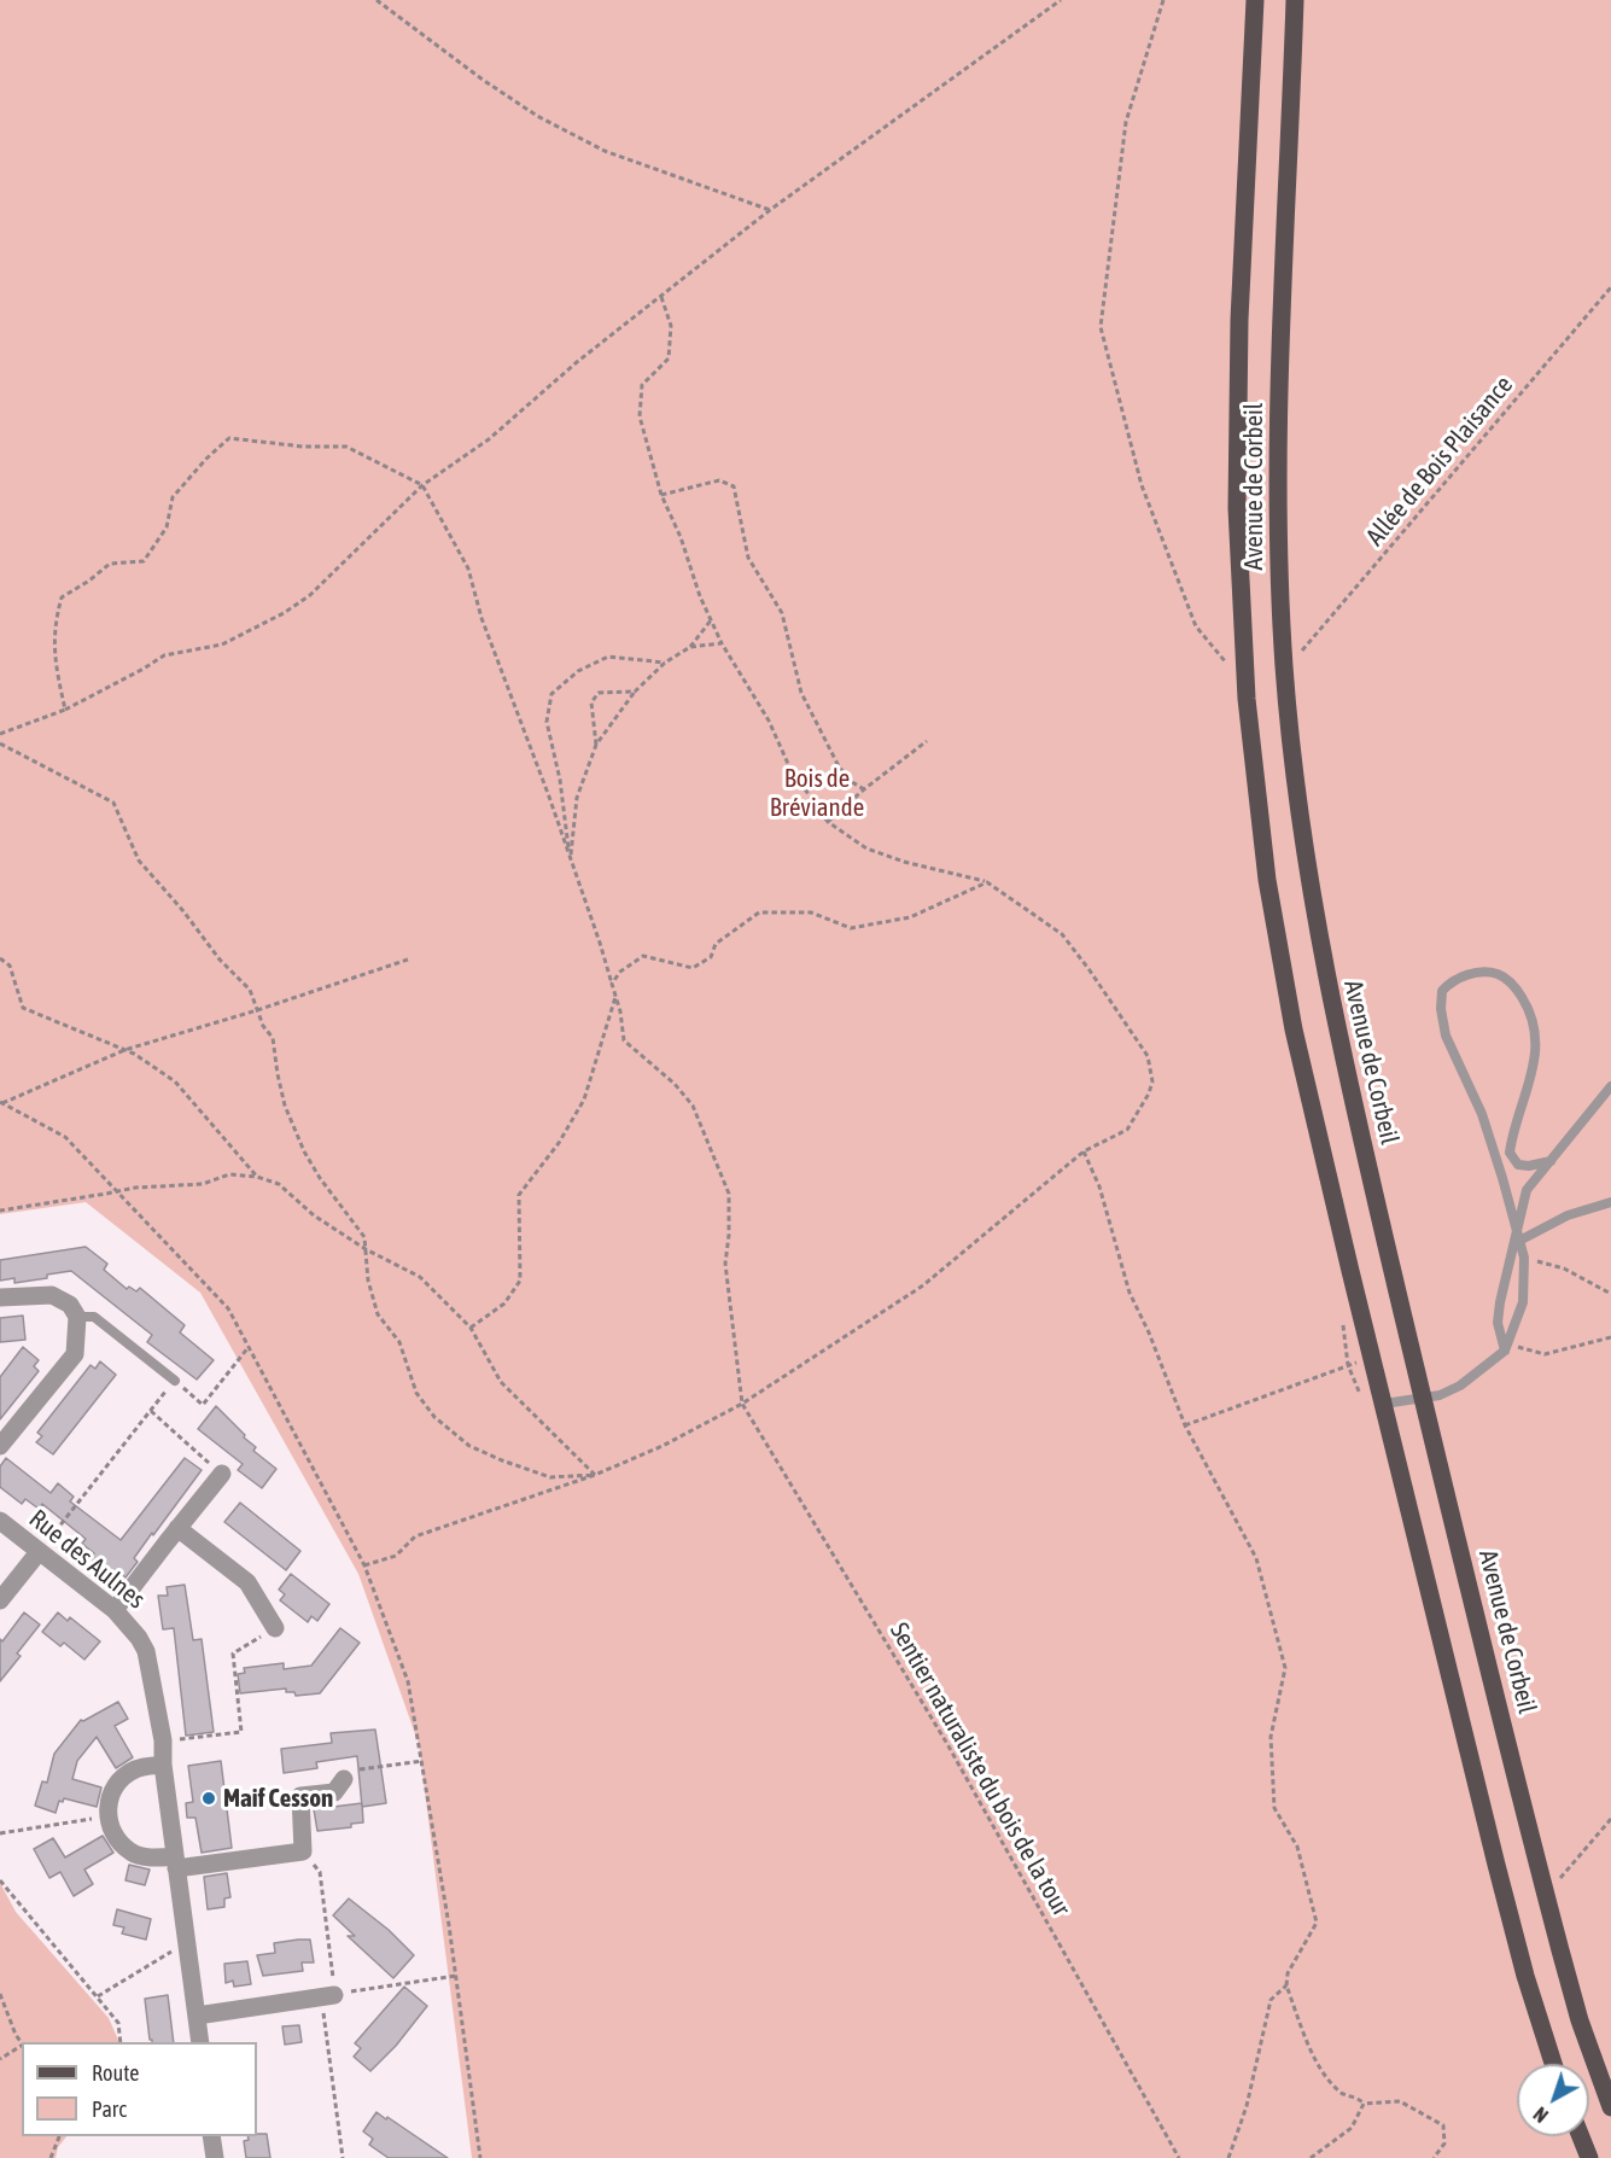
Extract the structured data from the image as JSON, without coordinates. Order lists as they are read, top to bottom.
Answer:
{
  "streets": {
    "main road": ["Avenue de Corbeil"],
    "street": ["Rue des Aulnes"],
    "path": ["Allée de Bois Plaisance", "Sentier naturaliste du bois de la tour"]
  },
  "parks": ["Bois de Bréviande"],
  "places": ["Maif Cesson"],
  "legend": ["Route", "Parc"],
  "north": "bottom left"
}
